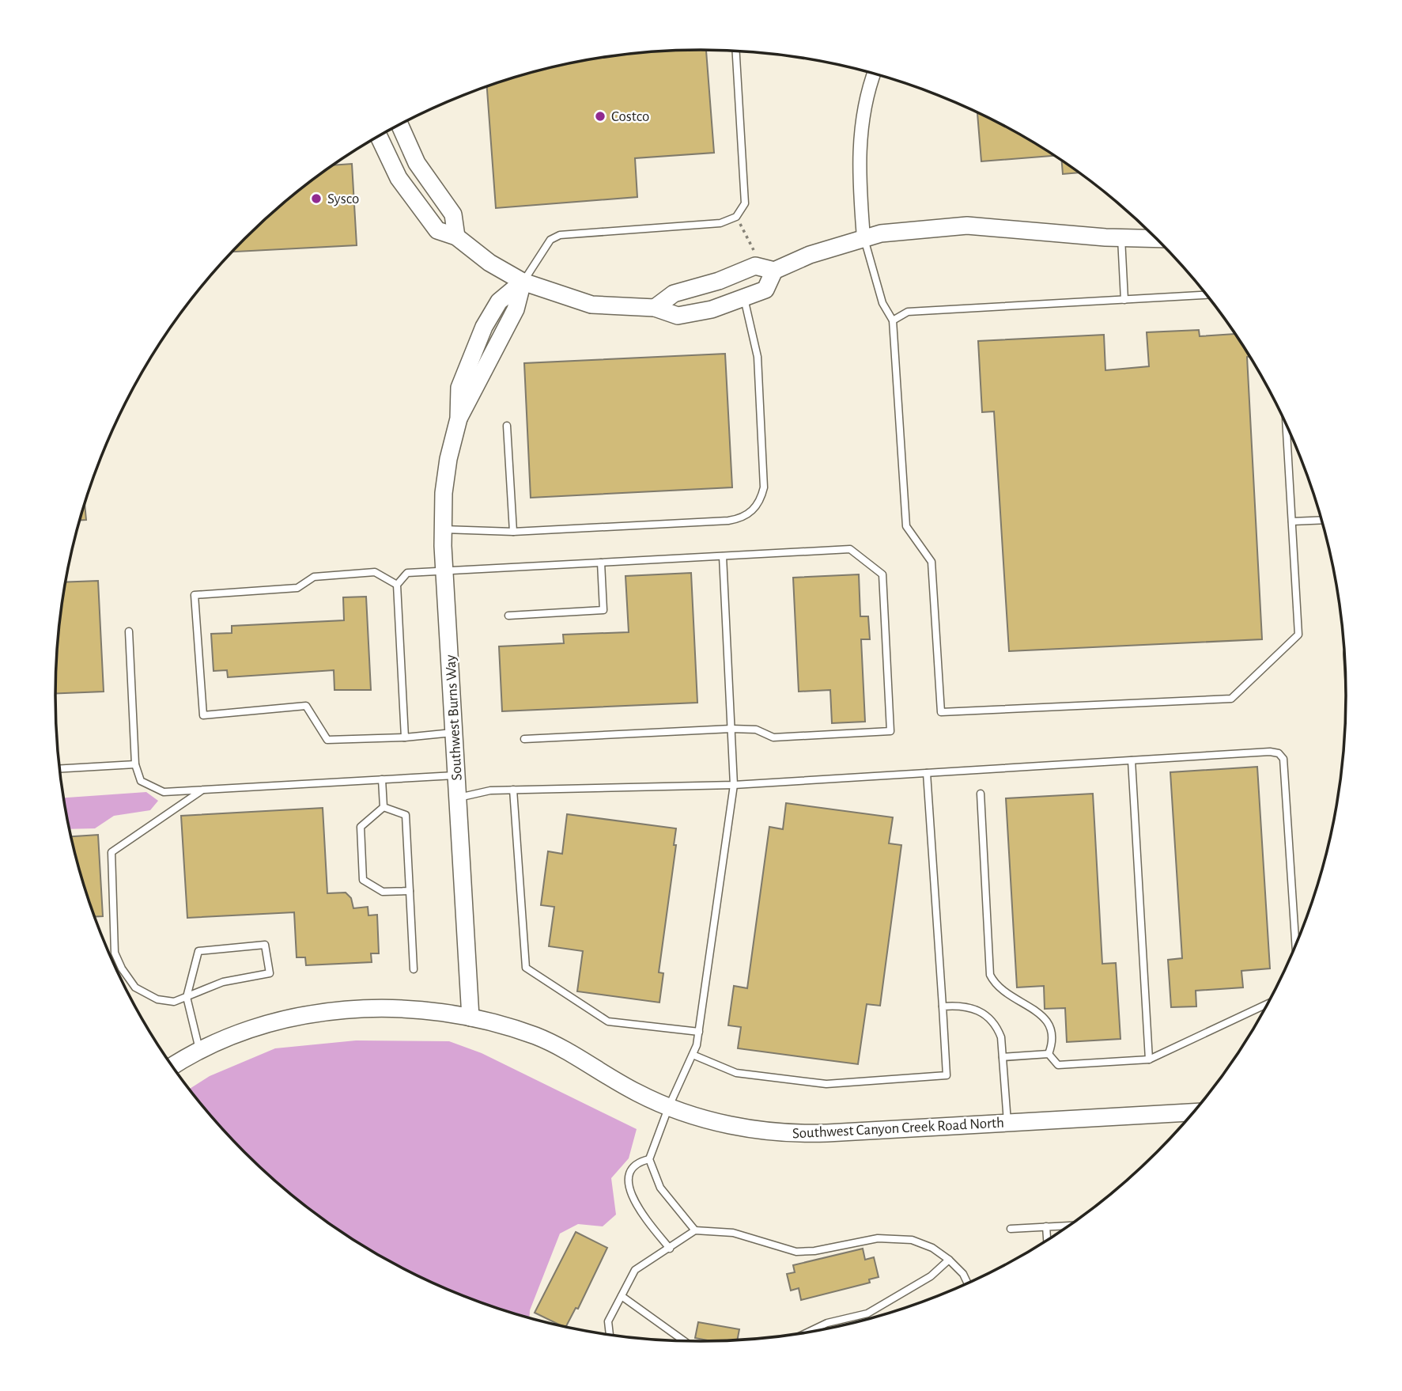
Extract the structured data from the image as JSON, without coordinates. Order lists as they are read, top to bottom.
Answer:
{
  "streets": {
    "street": ["Southwest Burns Way", "Southwest Canyon Creek Road North"]
  },
  "crossings": [
    ["Southwest Burns Way", "Southwest Canyon Creek Road North"]
  ],
  "places": ["Costco", "Sysco"]
}
